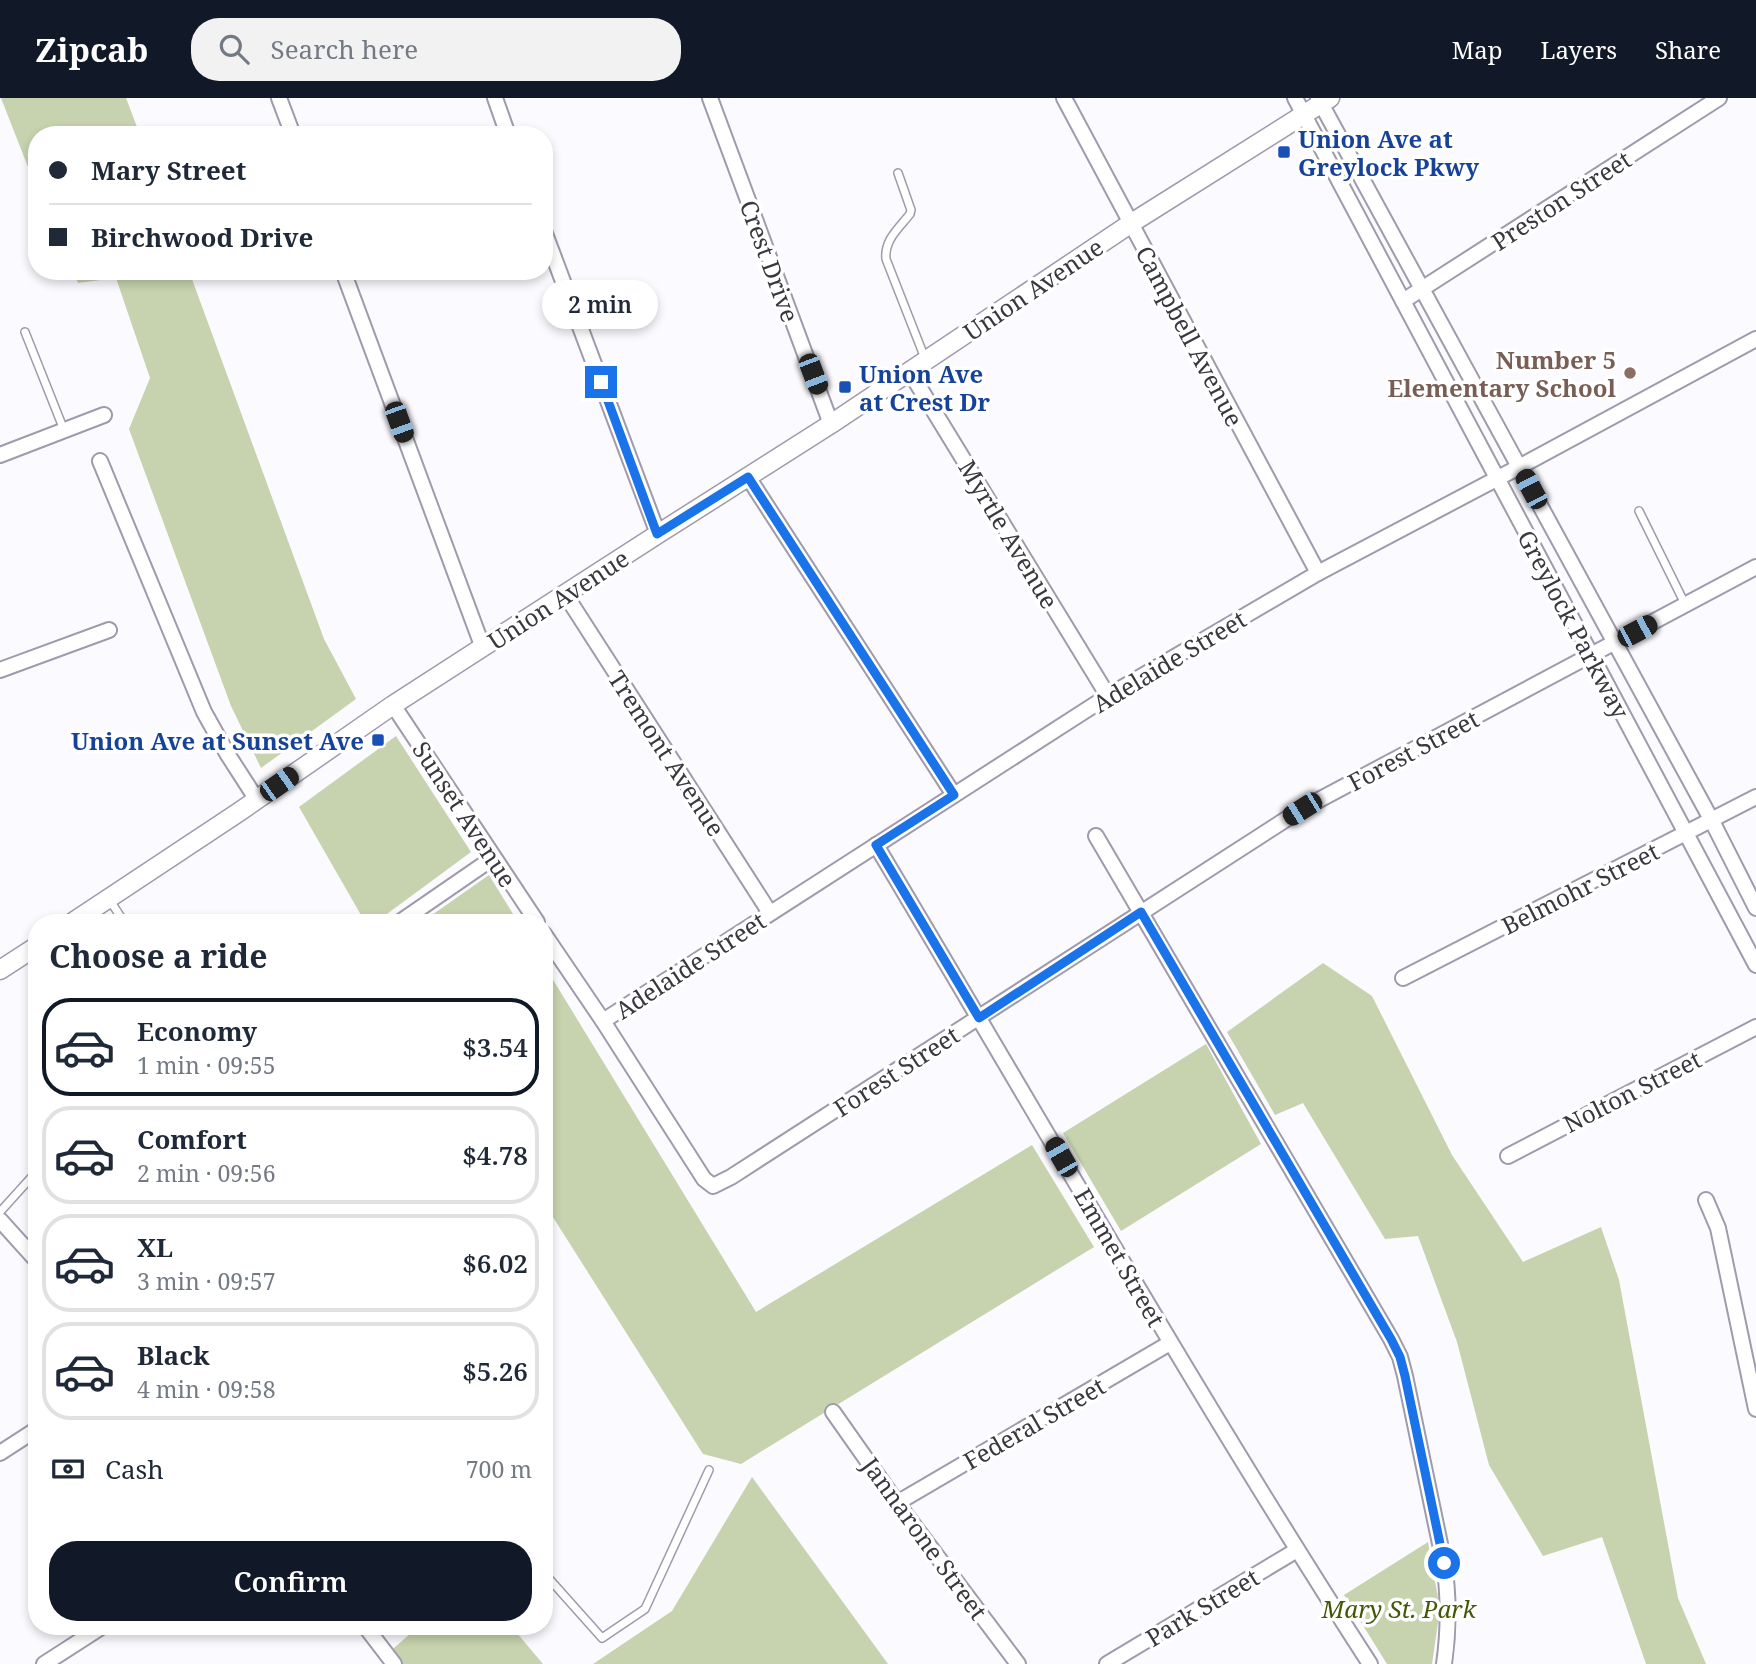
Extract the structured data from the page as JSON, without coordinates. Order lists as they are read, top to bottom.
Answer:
{
  "streets": {
    "street": [
      "Preston Street",
      "Crest Drive",
      "Union Avenue",
      "Campbell Avenue",
      "Myrtle Avenue",
      "Greylock Parkway",
      "Adelaide Street",
      "Forest Street",
      "Tremont Avenue",
      "Sunset Avenue",
      "Belmohr Street",
      "Nolton Street",
      "Emmet Street",
      "Federal Street",
      "Jannarone Street",
      "Park Street"
    ]
  },
  "crossings": [
    ["Preston Street", "Greylock Parkway"],
    ["Crest Drive", "Union Avenue"],
    ["Union Avenue", "Campbell Avenue"],
    ["Union Avenue", "Myrtle Avenue"],
    ["Union Avenue", "Greylock Parkway"],
    ["Union Avenue", "Tremont Avenue"],
    ["Union Avenue", "Sunset Avenue"],
    ["Campbell Avenue", "Adelaide Street"],
    ["Myrtle Avenue", "Adelaide Street"],
    ["Greylock Parkway", "Adelaide Street"],
    ["Greylock Parkway", "Forest Street"],
    ["Greylock Parkway", "Belmohr Street"],
    ["Adelaide Street", "Forest Street"],
    ["Adelaide Street", "Tremont Avenue"],
    ["Adelaide Street", "Emmet Street"],
    ["Forest Street", "Emmet Street"],
    ["Emmet Street", "Federal Street"],
    ["Emmet Street", "Park Street"],
    ["Federal Street", "Jannarone Street"]
  ],
  "parks": ["Mary St. Park"],
  "places": {
    "transit": ["Union Ave at Greylock Pkwy", "Union Ave at Crest Dr", "Union Ave at Sunset Ave"],
    "other": ["Number 5 Elementary School"]
  },
  "page": {
    "header": "Zipcab",
    "search": "Search here",
    "nav": ["Map", "Layers", "Share"],
    "banner": ["Mary Street", "Birchwood Drive"],
    "bubble": "2 min",
    "heading": "Choose a ride",
    "list": [
      {
        "name": "Economy",
        "note": "1 min · 09:55",
        "value": "$3.54"
      },
      {
        "name": "Comfort",
        "note": "2 min · 09:56",
        "value": "$4.78"
      },
      {
        "name": "XL",
        "note": "3 min · 09:57",
        "value": "$6.02"
      },
      {
        "name": "Black",
        "note": "4 min · 09:58",
        "value": "$5.26"
      }
    ],
    "pay": ["Cash", "700 m"],
    "buttons": "Confirm"
  }
}
